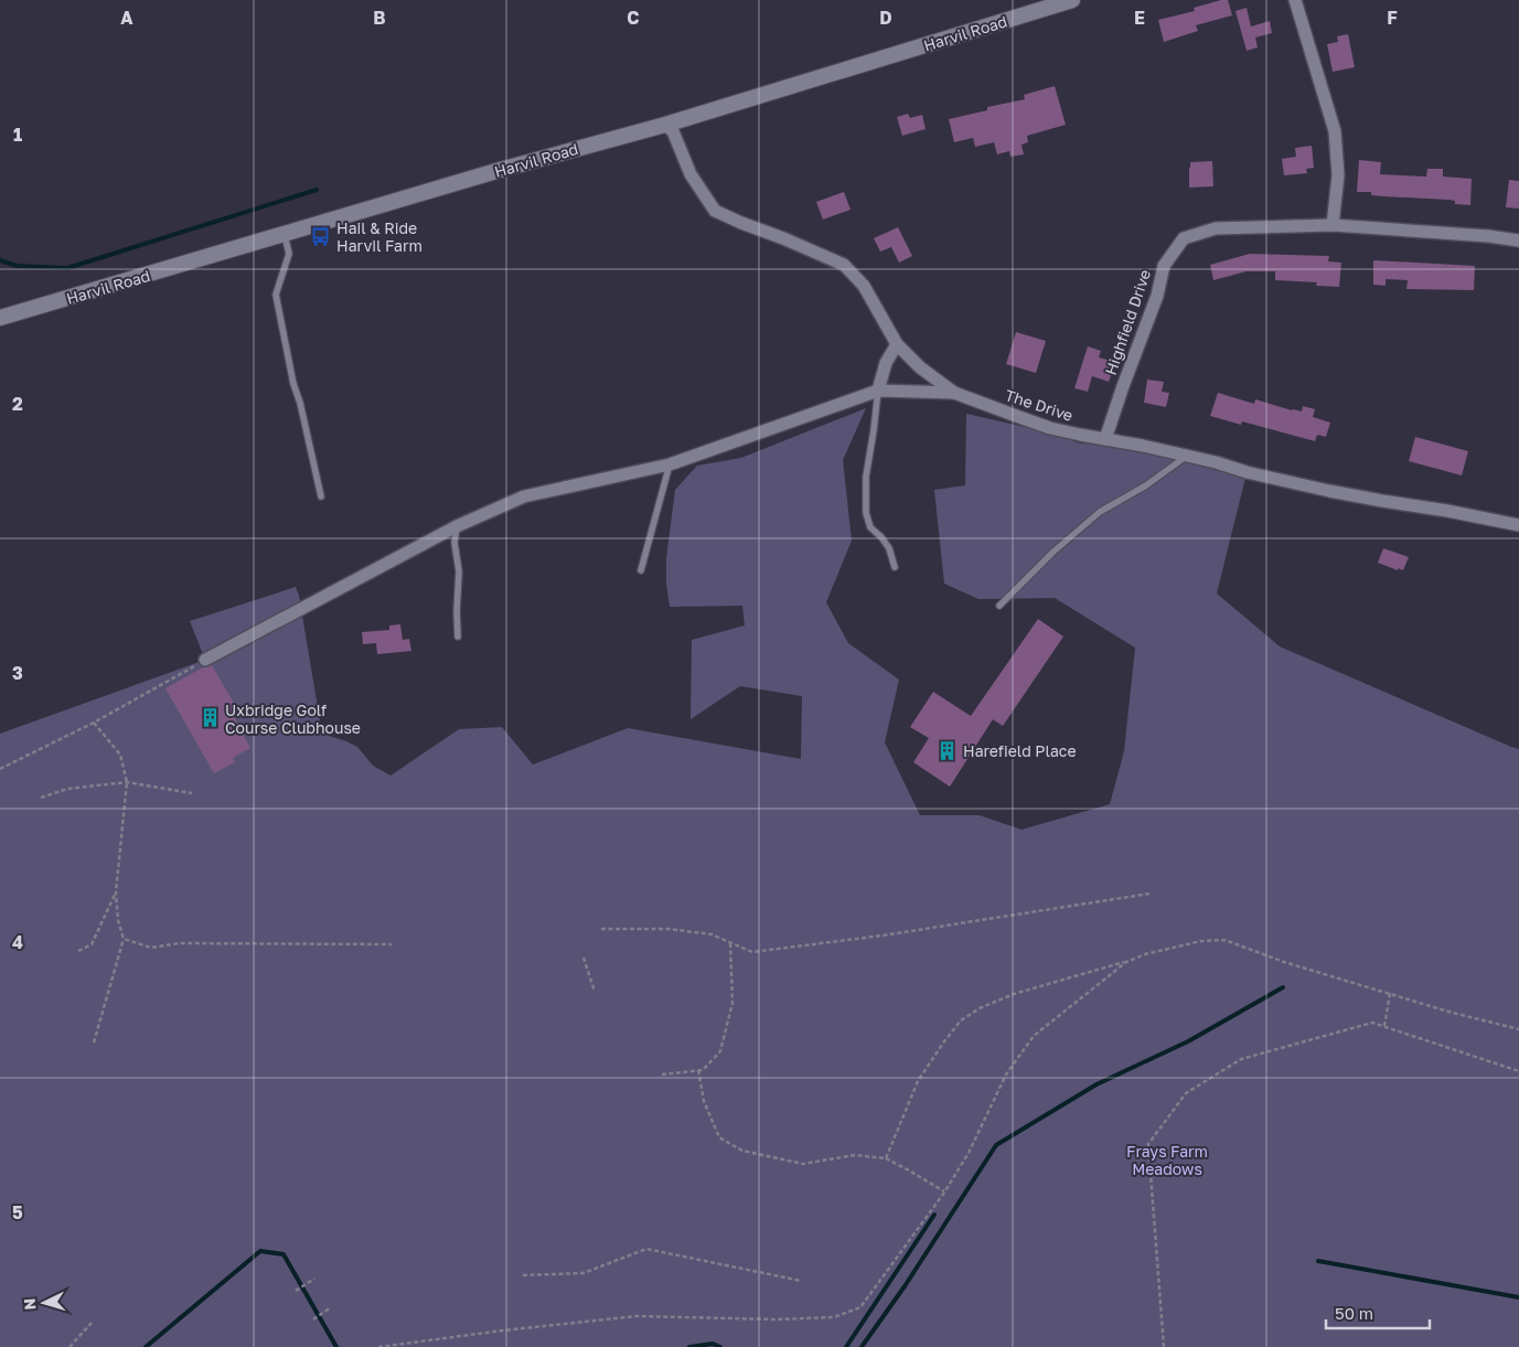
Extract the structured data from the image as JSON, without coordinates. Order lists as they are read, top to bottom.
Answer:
{
  "streets": {
    "street": ["Harvil Road", "Highfield Drive", "The Drive"]
  },
  "crossings": [
    ["Harvil Road", "The Drive"],
    ["Highfield Drive", "The Drive"]
  ],
  "parks": ["Frays Farm Meadows"],
  "places": {
    "bus stop": ["Hail & Ride Harvil Farm"],
    "building": ["Uxbridge Golf Course Clubhouse", "Harefield Place"]
  },
  "scale_bar": "50 m",
  "north": "left",
  "grid": {
    "columns": [
      "A",
      "B",
      "C",
      "D",
      "E",
      "F"
    ],
    "rows": [
      "1",
      "2",
      "3",
      "4",
      "5"
    ]
  }
}
